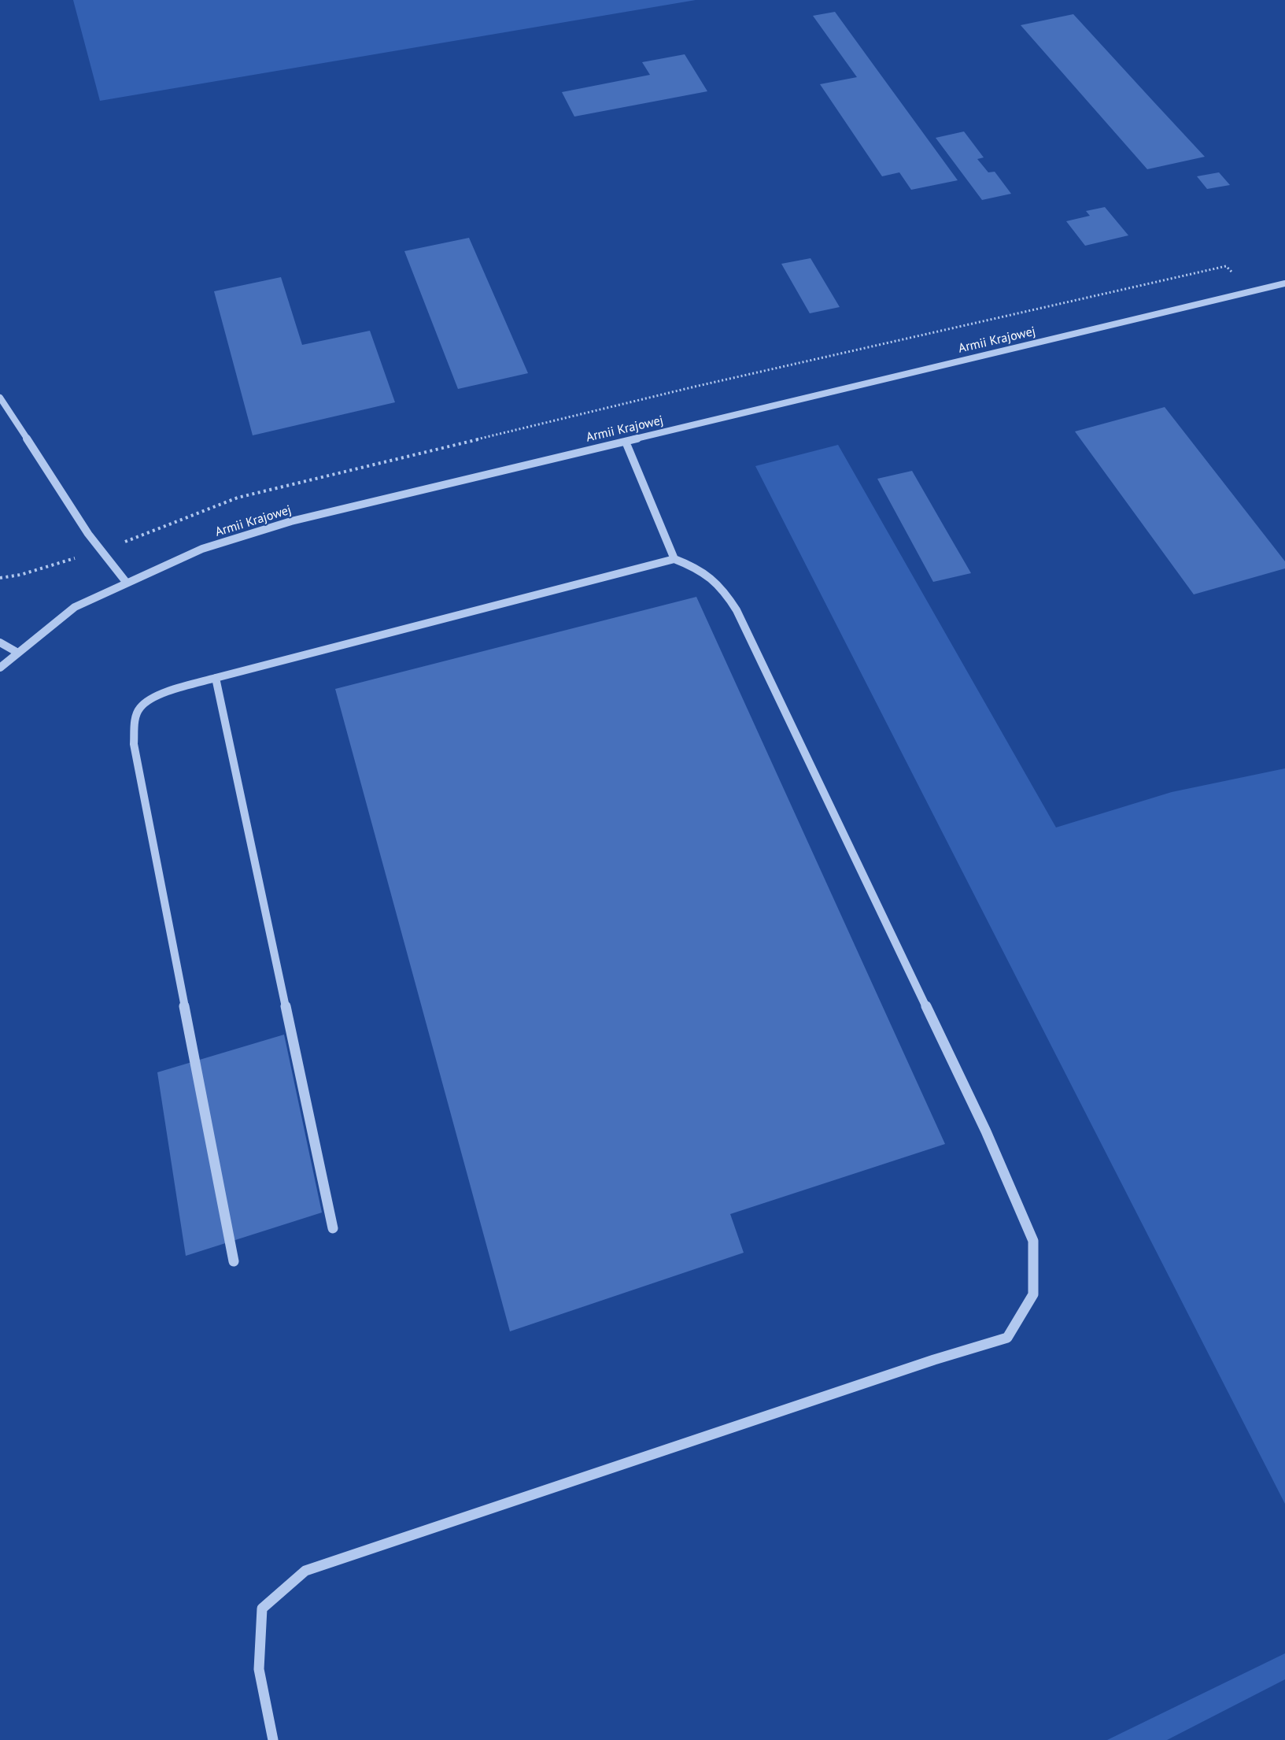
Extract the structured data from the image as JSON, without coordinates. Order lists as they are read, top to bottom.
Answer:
{
  "streets": {
    "street": ["Armii Krajowej"]
  }
}
